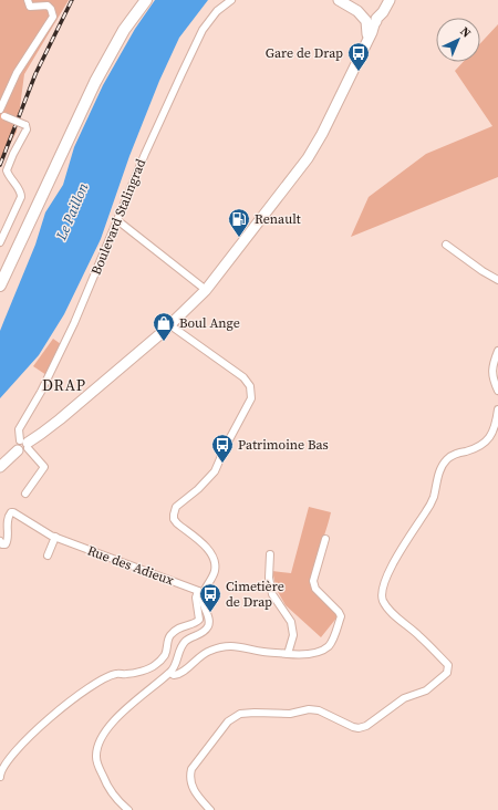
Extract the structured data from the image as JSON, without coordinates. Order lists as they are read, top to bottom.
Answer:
{
  "streets": {
    "street": ["Boulevard Stalingrad", "Rue des Adieux"]
  },
  "districts": ["DRAP"],
  "water": ["Le Paillon"],
  "places": {
    "bus stop": ["Gare de Drap", "Patrimoine Bas", "Cimetière de Drap"],
    "fuel station": ["Renault"],
    "shop": ["Boul Ange"]
  },
  "north": "top right"
}
